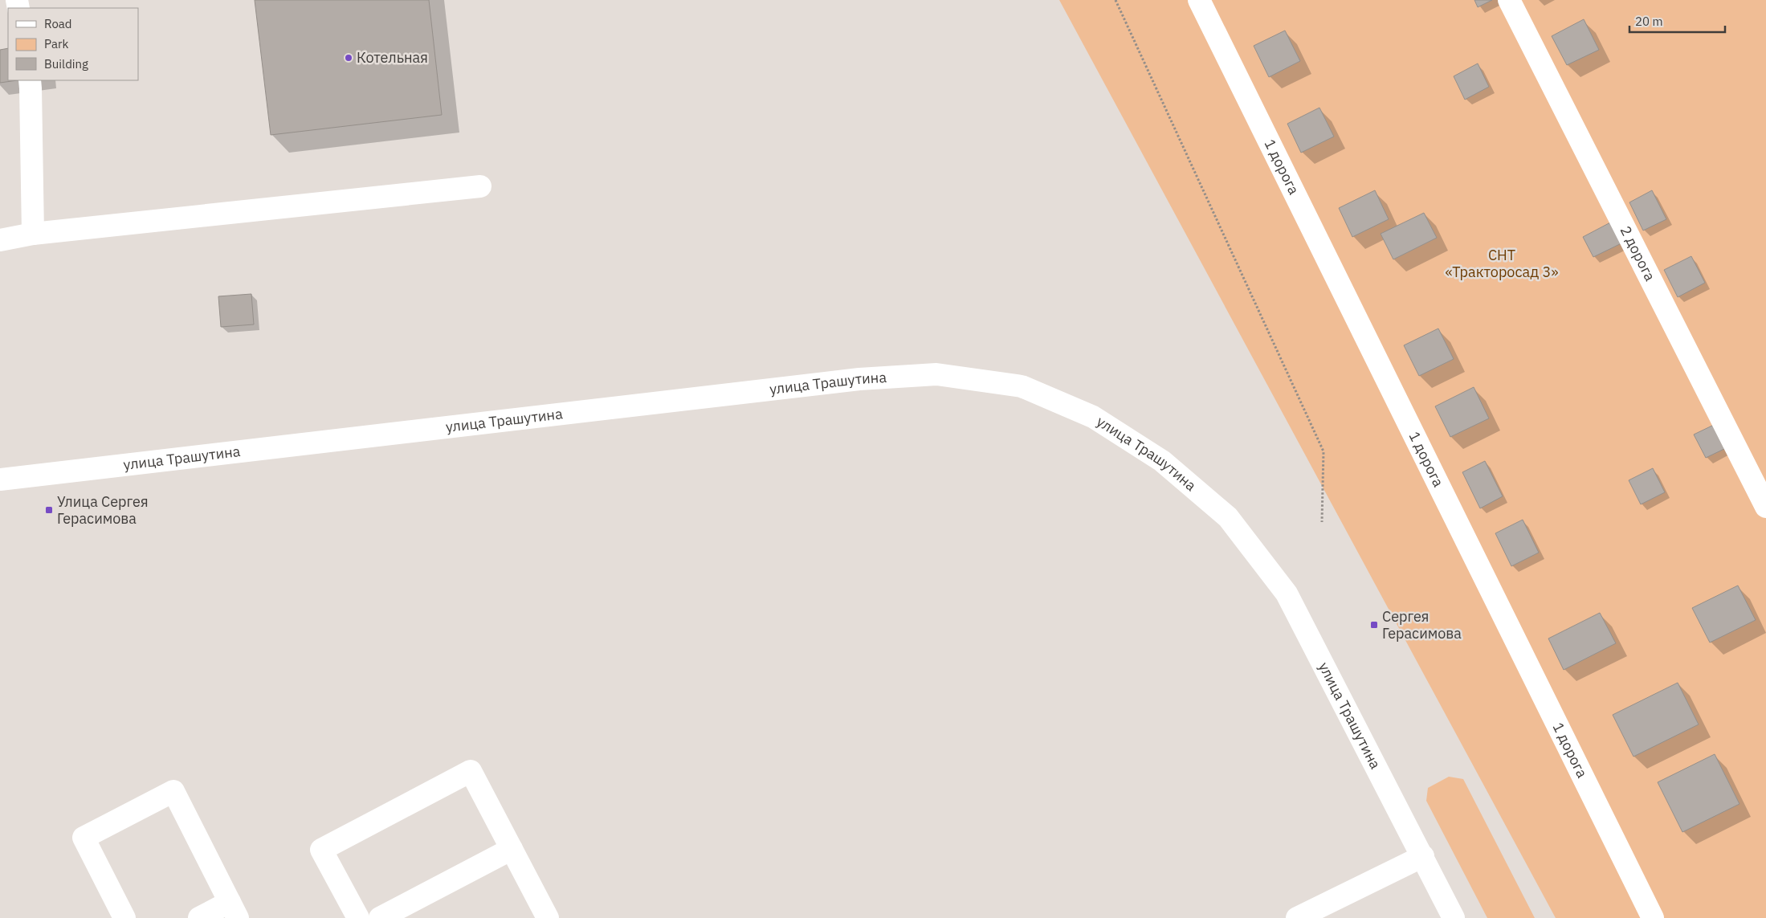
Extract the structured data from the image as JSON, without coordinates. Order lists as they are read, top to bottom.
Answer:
{
  "streets": {
    "street": ["1 дорога", "2 дорога", "улица Трашутина"]
  },
  "parks": ["СНТ «Тракторосад 3»"],
  "places": {
    "other": ["Котельная"],
    "transit": ["Улица Сергея Герасимова", "Сергея Герасимова"]
  },
  "legend": ["Road", "Park", "Building"],
  "scale_bar": "20 m"
}
